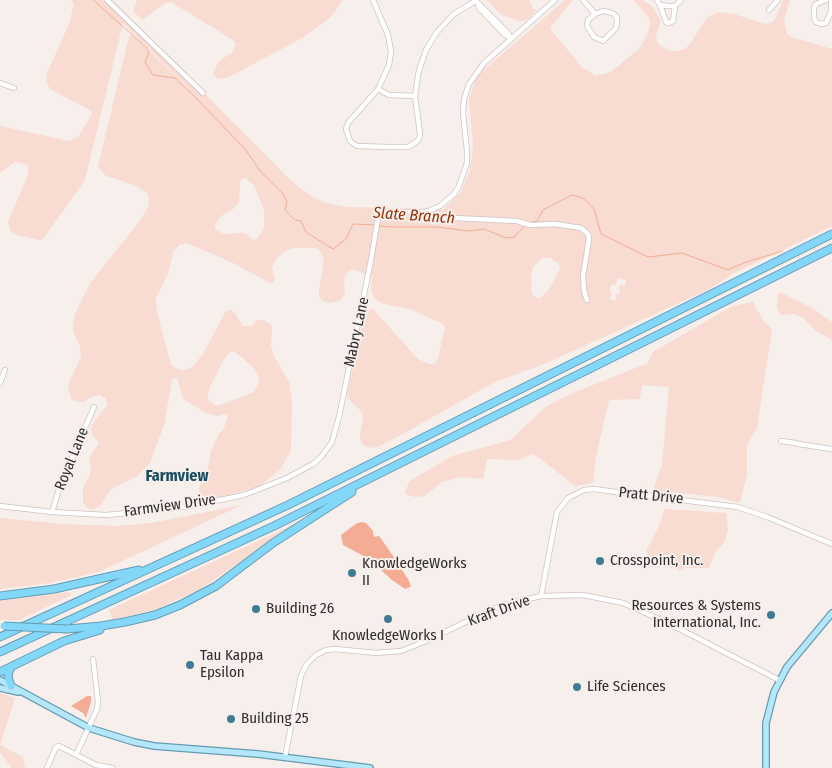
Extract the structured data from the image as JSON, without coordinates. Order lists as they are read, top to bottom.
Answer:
{
  "streets": {
    "street": [
      "Mabry Lane",
      "Royal Lane",
      "Pratt Drive",
      "Farmview Drive",
      "Kraft Drive"
    ]
  },
  "crossings": [
    ["Mabry Lane", "Farmview Drive"],
    ["Royal Lane", "Farmview Drive"],
    ["Pratt Drive", "Kraft Drive"]
  ],
  "districts": ["Farmview"],
  "water": ["Slate Branch"],
  "places": [
    "Crosspoint, Inc.",
    "KnowledgeWorks II",
    "Building 26",
    "Resources & Systems International, Inc.",
    "KnowledgeWorks I",
    "Tau Kappa Epsilon",
    "Life Sciences",
    "Building 25"
  ]
}
